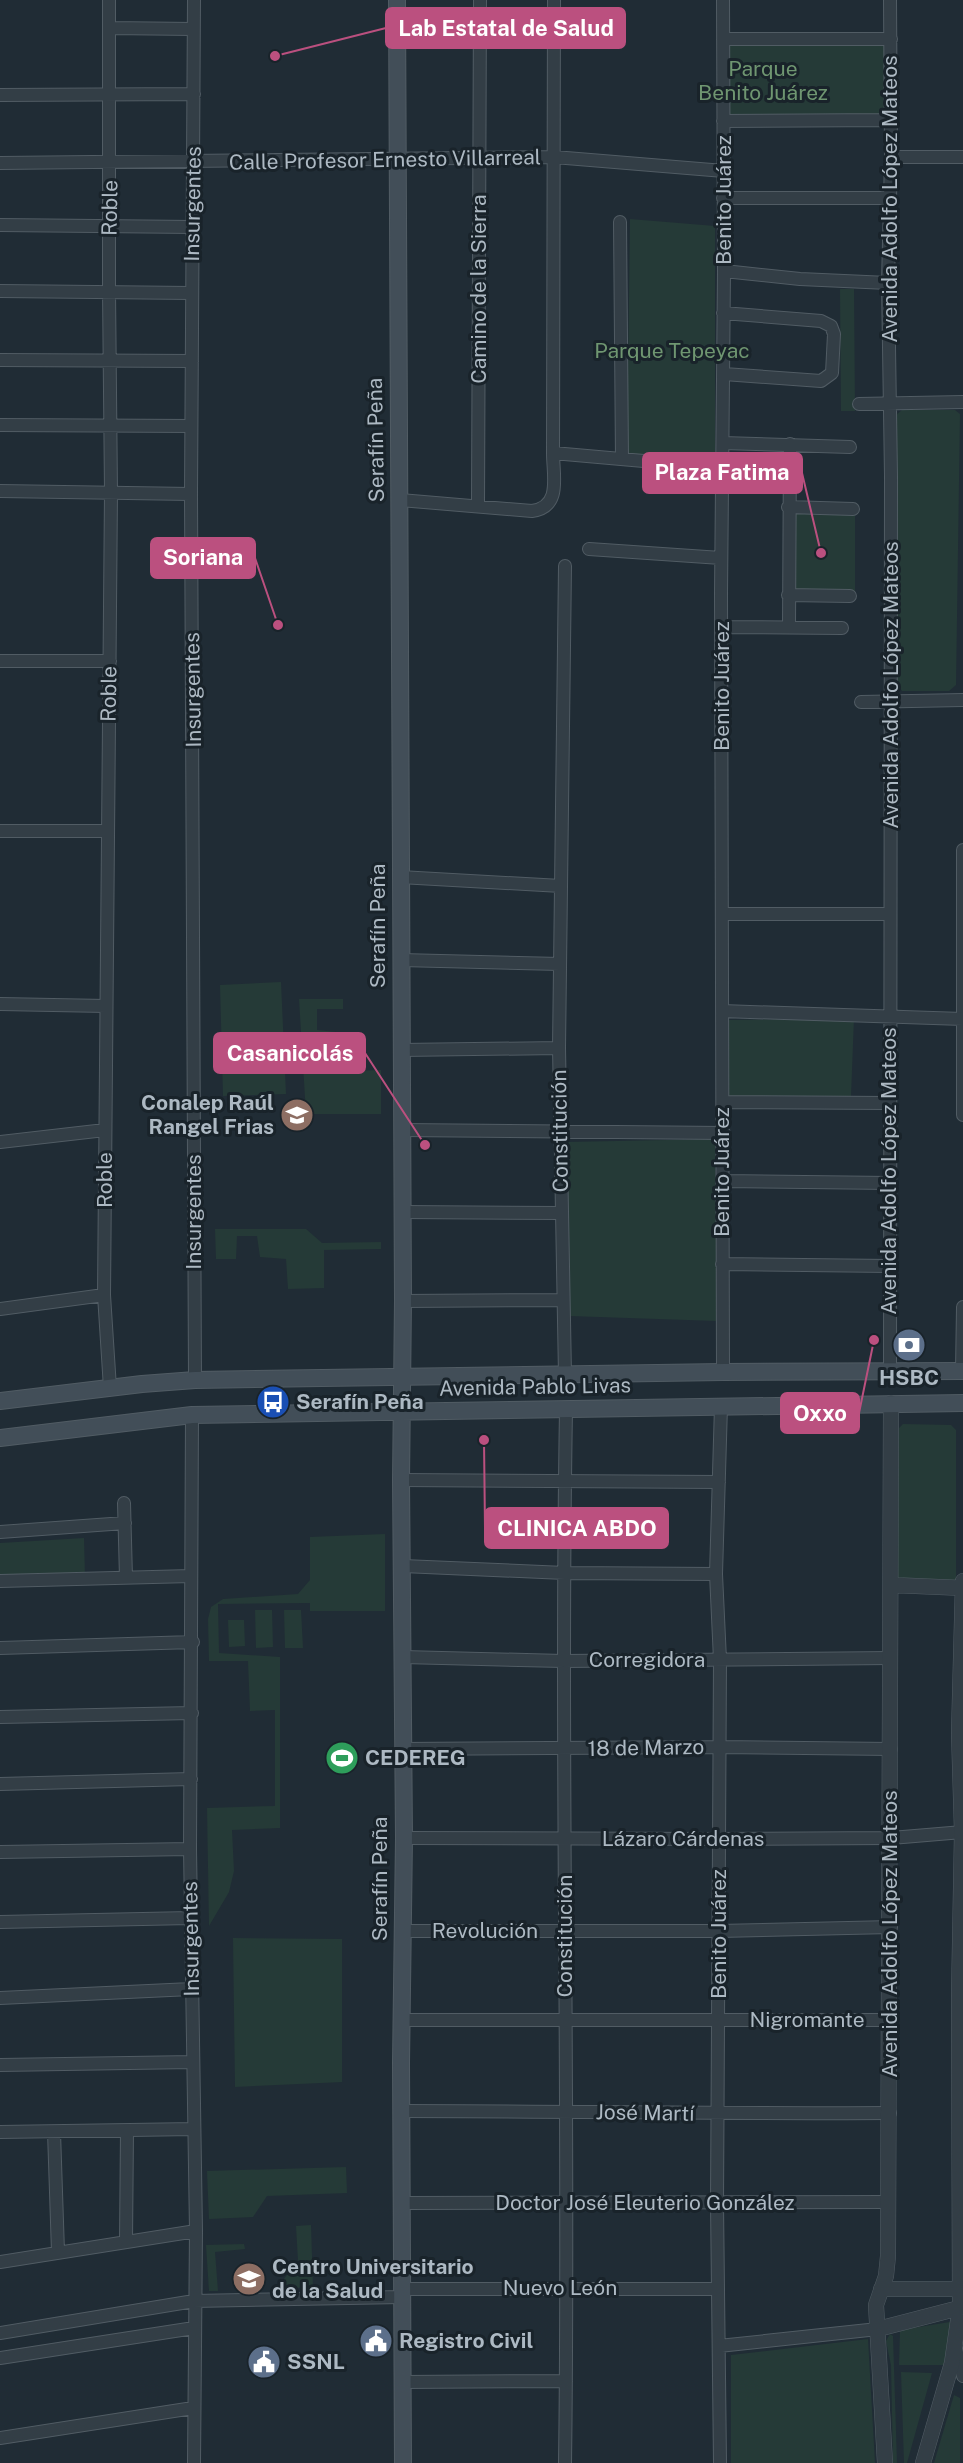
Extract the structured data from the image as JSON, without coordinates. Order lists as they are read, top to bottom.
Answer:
{
  "streets": {
    "main road": ["Serafín Peña", "Avenida Pablo Livas"],
    "street": [
      "Calle Profesor Ernesto Villarreal",
      "Avenida Adolfo López Mateos",
      "Benito Juárez",
      "Insurgentes",
      "Roble",
      "Camino de la Sierra",
      "Constitución",
      "Corregidora",
      "18 de Marzo",
      "Lázaro Cárdenas",
      "Revolución",
      "Nigromante",
      "José Martí",
      "Doctor José Eleuterio González",
      "Nuevo León"
    ]
  },
  "crossings": [
    ["Calle Profesor Ernesto Villarreal", "Benito Juárez"],
    ["Calle Profesor Ernesto Villarreal", "Insurgentes"],
    ["Calle Profesor Ernesto Villarreal", "Roble"],
    ["Calle Profesor Ernesto Villarreal", "Camino de la Sierra"],
    ["Calle Profesor Ernesto Villarreal", "Serafín Peña"],
    ["Avenida Adolfo López Mateos", "Avenida Pablo Livas"],
    ["Avenida Adolfo López Mateos", "Corregidora"],
    ["Avenida Adolfo López Mateos", "18 de Marzo"],
    ["Avenida Adolfo López Mateos", "Lázaro Cárdenas"],
    ["Avenida Adolfo López Mateos", "Revolución"],
    ["Avenida Adolfo López Mateos", "Nigromante"],
    ["Avenida Adolfo López Mateos", "José Martí"],
    ["Avenida Adolfo López Mateos", "Doctor José Eleuterio González"],
    ["Benito Juárez", "Avenida Pablo Livas"],
    ["Benito Juárez", "Corregidora"],
    ["Benito Juárez", "18 de Marzo"],
    ["Benito Juárez", "Lázaro Cárdenas"],
    ["Benito Juárez", "Revolución"],
    ["Benito Juárez", "Nigromante"],
    ["Benito Juárez", "José Martí"],
    ["Benito Juárez", "Doctor José Eleuterio González"],
    ["Benito Juárez", "Nuevo León"],
    ["Insurgentes", "Avenida Pablo Livas"],
    ["Insurgentes", "Nuevo León"],
    ["Roble", "Avenida Pablo Livas"],
    ["Serafín Peña", "Avenida Pablo Livas"],
    ["Serafín Peña", "Corregidora"],
    ["Serafín Peña", "18 de Marzo"],
    ["Serafín Peña", "Lázaro Cárdenas"],
    ["Serafín Peña", "Revolución"],
    ["Serafín Peña", "Nigromante"],
    ["Serafín Peña", "José Martí"],
    ["Serafín Peña", "Doctor José Eleuterio González"],
    ["Serafín Peña", "Nuevo León"],
    ["Constitución", "Avenida Pablo Livas"],
    ["Constitución", "Corregidora"],
    ["Constitución", "18 de Marzo"],
    ["Constitución", "Lázaro Cárdenas"],
    ["Constitución", "Revolución"],
    ["Constitución", "Nigromante"],
    ["Constitución", "José Martí"],
    ["Constitución", "Doctor José Eleuterio González"],
    ["Constitución", "Nuevo León"]
  ],
  "parks": ["Parque Benito Juárez", "Parque Tepeyac"],
  "places": {
    "other": [
      "Lab Estatal de Salud",
      "Plaza Fatima",
      "Soriana",
      "Casanicolás",
      "Oxxo",
      "CLINICA ABDO"
    ],
    "school or university": ["Conalep Raúl Rangel Frias", "Centro Universitario de la Salud"],
    "bank": ["HSBC"],
    "bus stop": ["Serafín Peña"],
    "sports": ["CEDEREG"],
    "public building": ["Registro Civil", "SSNL"]
  }
}
